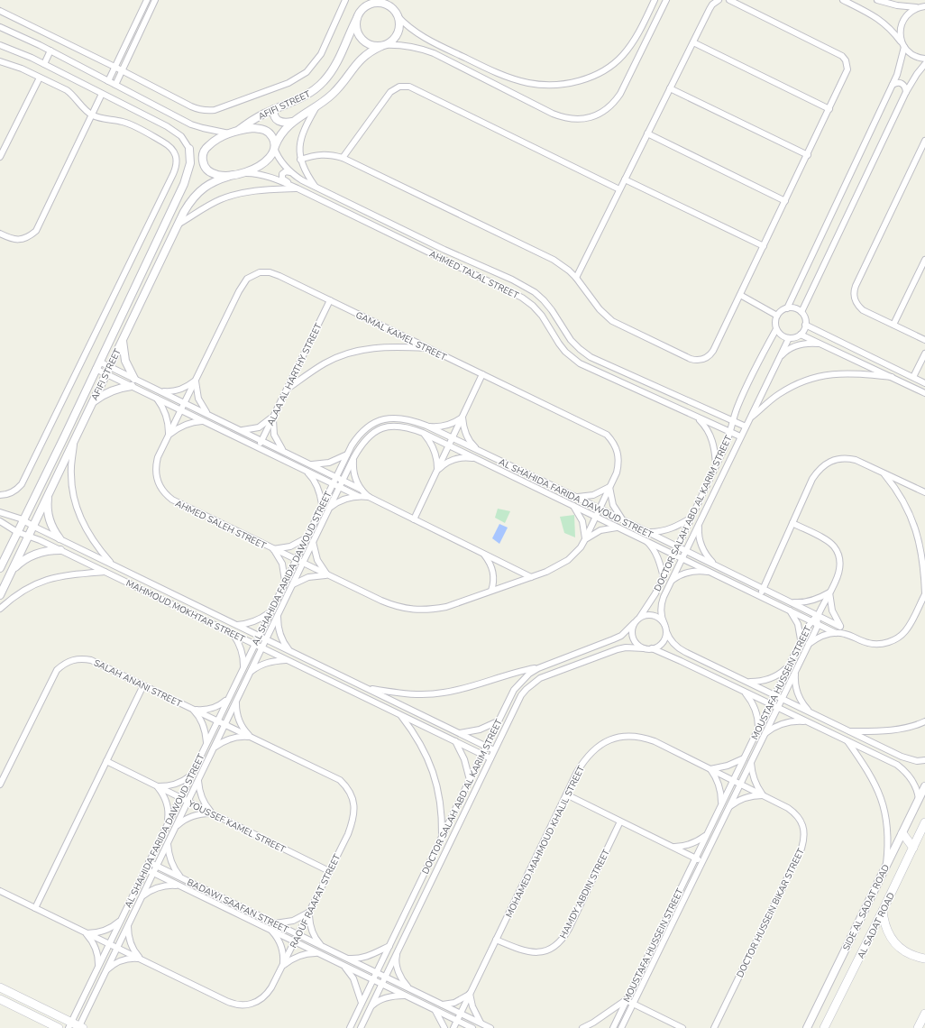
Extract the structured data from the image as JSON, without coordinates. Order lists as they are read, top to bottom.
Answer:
{
  "streets": {
    "main road": ["AL SADAT ROAD"],
    "street": [
      "AFIFI STREET",
      "AHMED TALAL STREET",
      "GAMAL KAMEL STREET",
      "ALAA AL HARTHY STREET",
      "AL SHAHIDA FARIDA DAWOUD STREET",
      "DOCTOR SALAH ABD AL KARIM STREET",
      "AHMED SALEH STREET",
      "MAHMOUD MOKHTAR STREET",
      "SALAH ANANI STREET",
      "MOUSTAFA HUSSEIN STREET",
      "YOUSSEF KAMEL STREET",
      "MOHAMED MAHMOUD KHALIL STREET",
      "HAMDY ABDIN STREET",
      "RAOUF RAAFAT STREET",
      "BADAWI SAAFAN STREET",
      "SIDE AL SADAT ROAD",
      "DOCTOR HUSSEIN BIKAR STREET"
    ]
  },
  "crossings": [
    ["AFIFI STREET", "AHMED TALAL STREET"],
    ["AFIFI STREET", "MAHMOUD MOKHTAR STREET"],
    ["AHMED TALAL STREET", "DOCTOR SALAH ABD AL KARIM STREET"],
    ["GAMAL KAMEL STREET", "ALAA AL HARTHY STREET"],
    ["GAMAL KAMEL STREET", "AL SHAHIDA FARIDA DAWOUD STREET"],
    ["GAMAL KAMEL STREET", "AHMED SALEH STREET"],
    ["AL SHAHIDA FARIDA DAWOUD STREET", "DOCTOR SALAH ABD AL KARIM STREET"],
    ["AL SHAHIDA FARIDA DAWOUD STREET", "AHMED SALEH STREET"],
    ["AL SHAHIDA FARIDA DAWOUD STREET", "MAHMOUD MOKHTAR STREET"],
    ["AL SHAHIDA FARIDA DAWOUD STREET", "SALAH ANANI STREET"],
    ["AL SHAHIDA FARIDA DAWOUD STREET", "MOUSTAFA HUSSEIN STREET"],
    ["AL SHAHIDA FARIDA DAWOUD STREET", "YOUSSEF KAMEL STREET"],
    ["AL SHAHIDA FARIDA DAWOUD STREET", "RAOUF RAAFAT STREET"],
    ["AL SHAHIDA FARIDA DAWOUD STREET", "BADAWI SAAFAN STREET"],
    ["DOCTOR SALAH ABD AL KARIM STREET", "MAHMOUD MOKHTAR STREET"],
    ["DOCTOR SALAH ABD AL KARIM STREET", "MOUSTAFA HUSSEIN STREET"],
    ["DOCTOR SALAH ABD AL KARIM STREET", "BADAWI SAAFAN STREET"],
    ["SALAH ANANI STREET", "YOUSSEF KAMEL STREET"],
    ["SALAH ANANI STREET", "RAOUF RAAFAT STREET"],
    ["MOUSTAFA HUSSEIN STREET", "MOHAMED MAHMOUD KHALIL STREET"],
    ["MOUSTAFA HUSSEIN STREET", "DOCTOR HUSSEIN BIKAR STREET"],
    ["YOUSSEF KAMEL STREET", "RAOUF RAAFAT STREET"],
    ["MOHAMED MAHMOUD KHALIL STREET", "HAMDY ABDIN STREET"],
    ["MOHAMED MAHMOUD KHALIL STREET", "DOCTOR HUSSEIN BIKAR STREET"],
    ["RAOUF RAAFAT STREET", "BADAWI SAAFAN STREET"]
  ]
}
